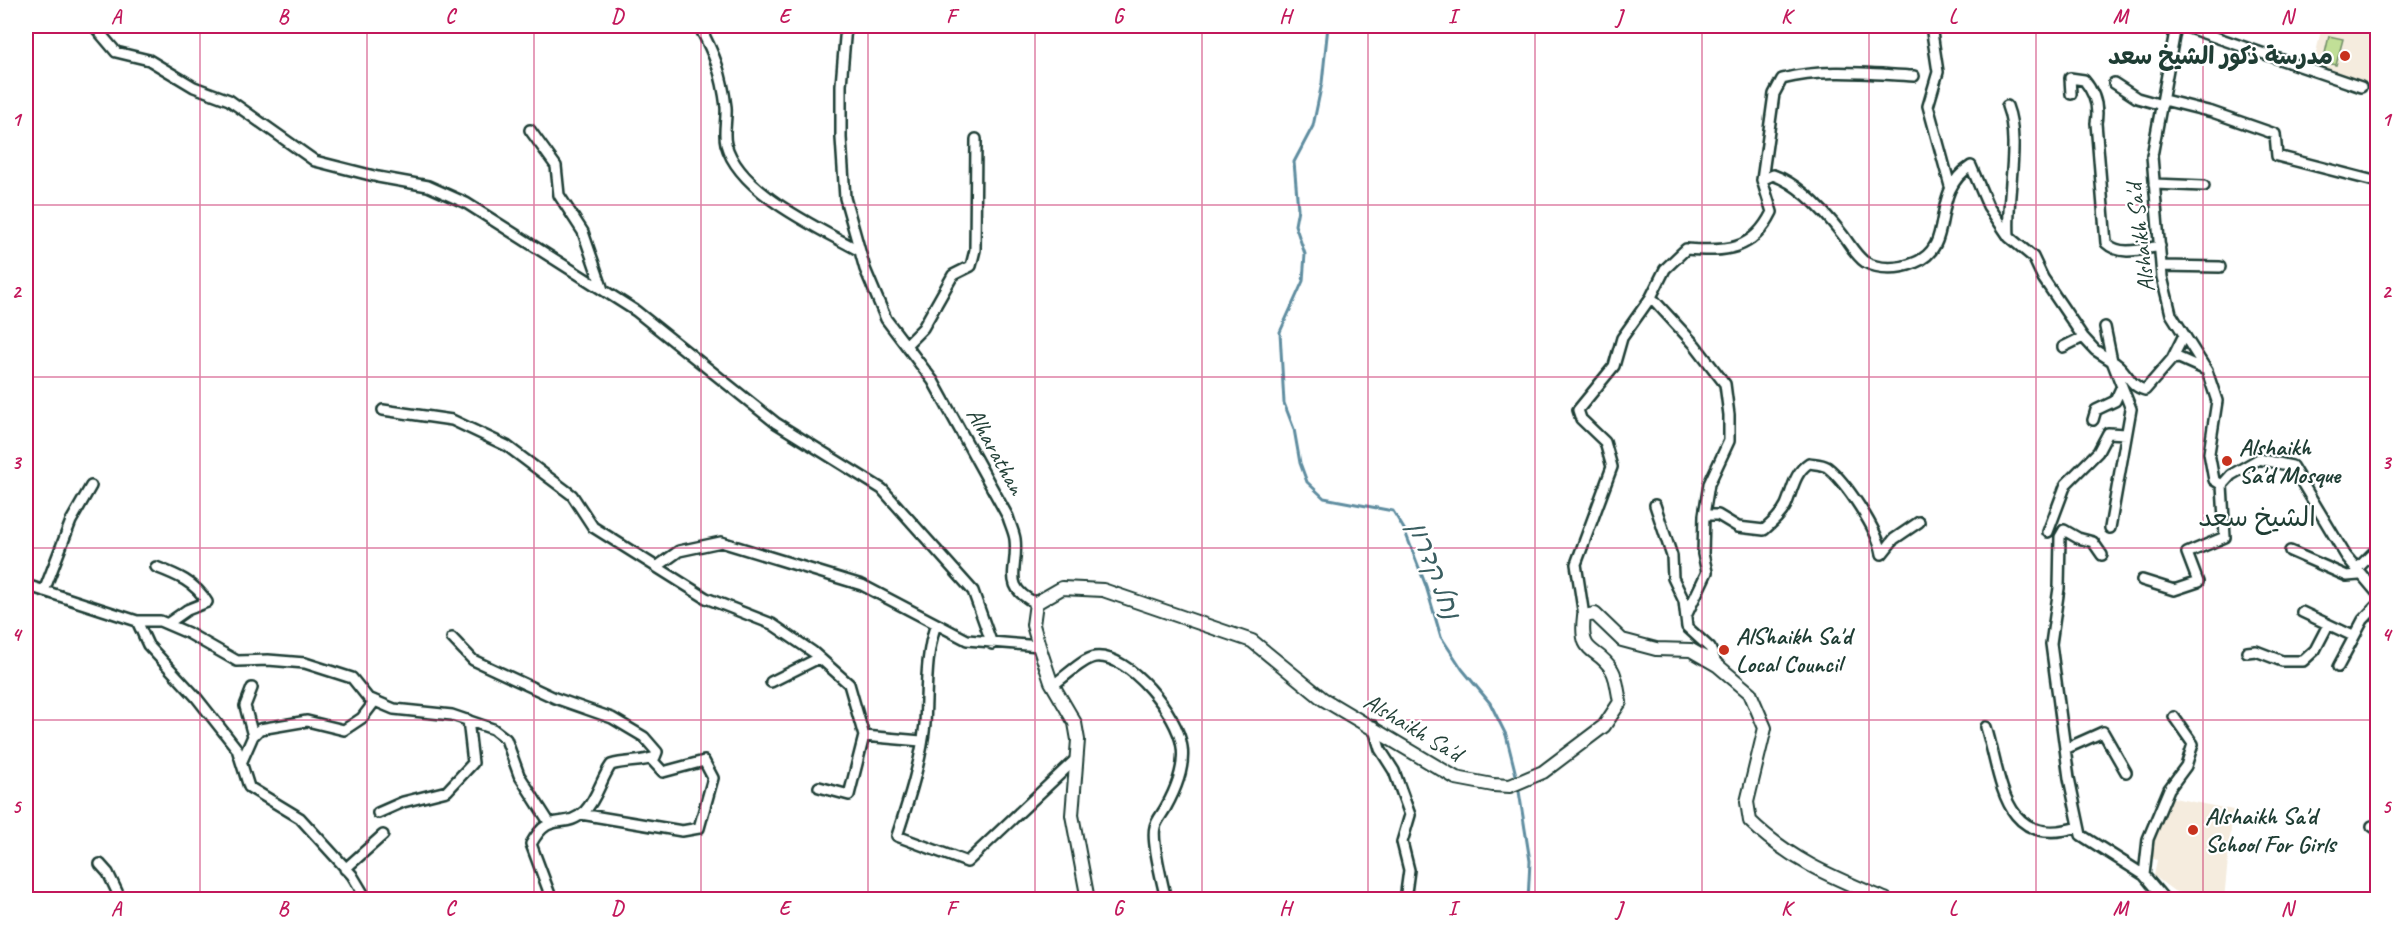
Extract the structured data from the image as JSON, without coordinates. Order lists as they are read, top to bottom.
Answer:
{
  "streets": {
    "street": ["Alshaikh Sa'd", "Alharathan"]
  },
  "crossings": [
    ["Alshaikh Sa'd", "Alharathan"]
  ],
  "districts": ["الشيخ سعد"],
  "water": ["נחל קדרון"],
  "places": [
    "مدرسة ذكور الشيخ سعد",
    "Alshaikh Sa'd Mosque",
    "AlShaikh Sa'd Local Council",
    "Alshaikh Sa'd School For Girls"
  ],
  "grid": {
    "columns": [
      "A",
      "B",
      "C",
      "D",
      "E",
      "F",
      "G",
      "H",
      "I",
      "J",
      "K",
      "L",
      "M",
      "N"
    ],
    "rows": [
      "1",
      "2",
      "3",
      "4",
      "5"
    ]
  }
}
